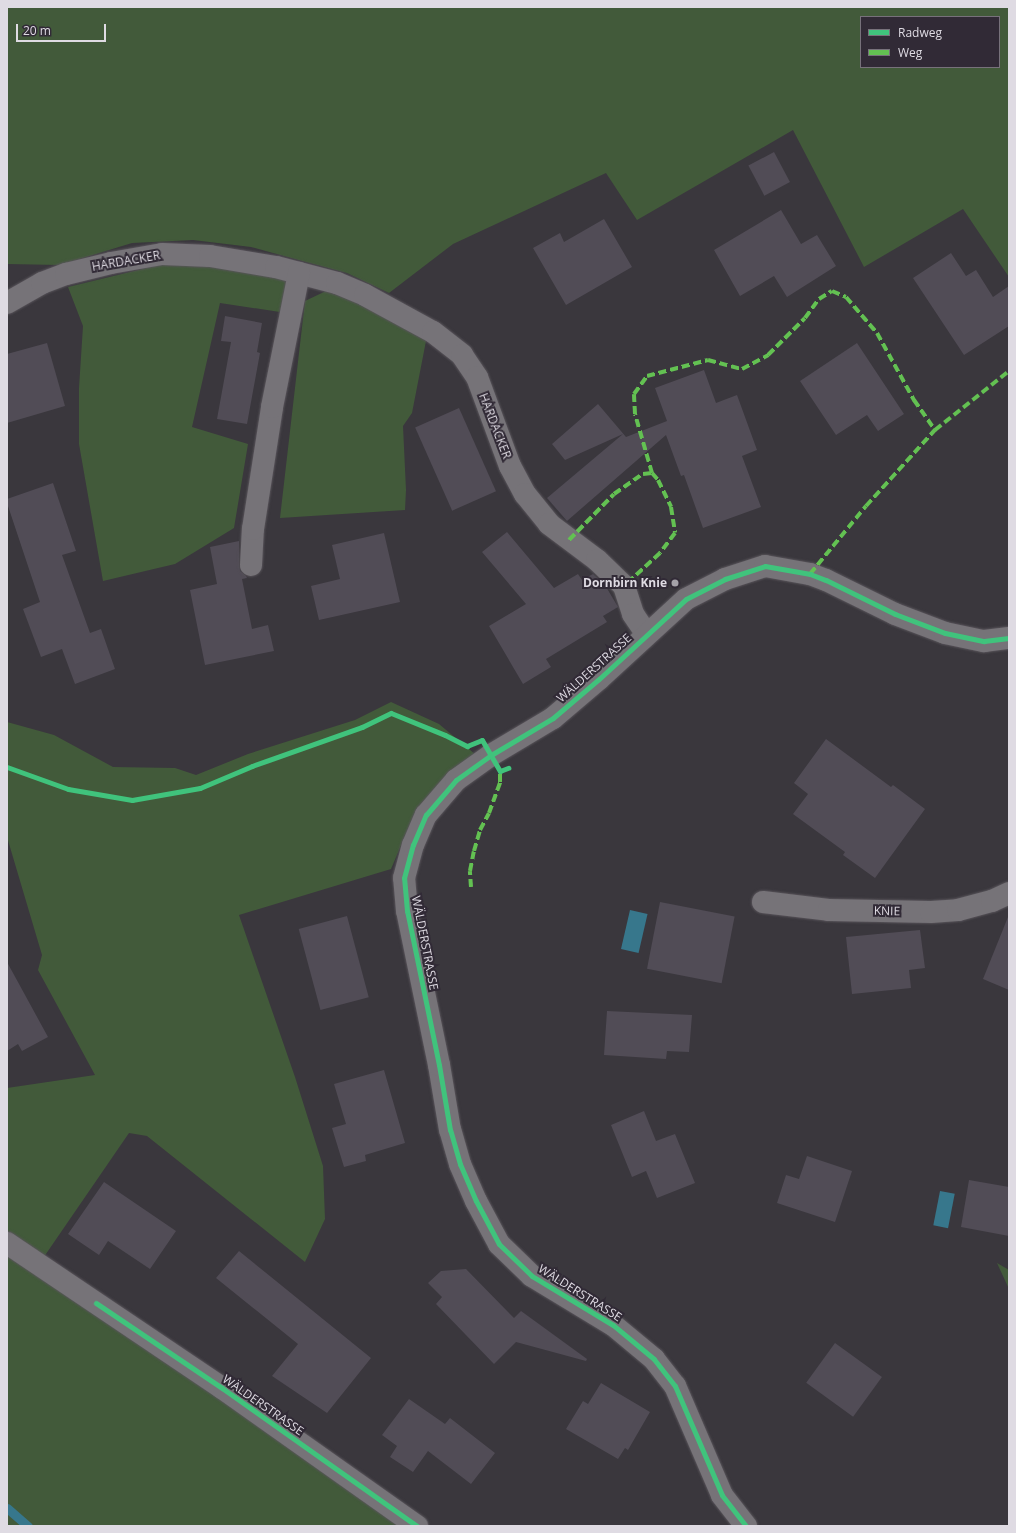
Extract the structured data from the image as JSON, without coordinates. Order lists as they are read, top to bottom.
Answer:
{
  "streets": {
    "street": ["HARDACKER", "WÄLDERSTRASSE", "KNIE"]
  },
  "crossings": [
    ["HARDACKER", "WÄLDERSTRASSE"]
  ],
  "places": ["Dornbirn Knie"],
  "legend": ["Radweg", "Weg"],
  "scale_bar": "20 m"
}
